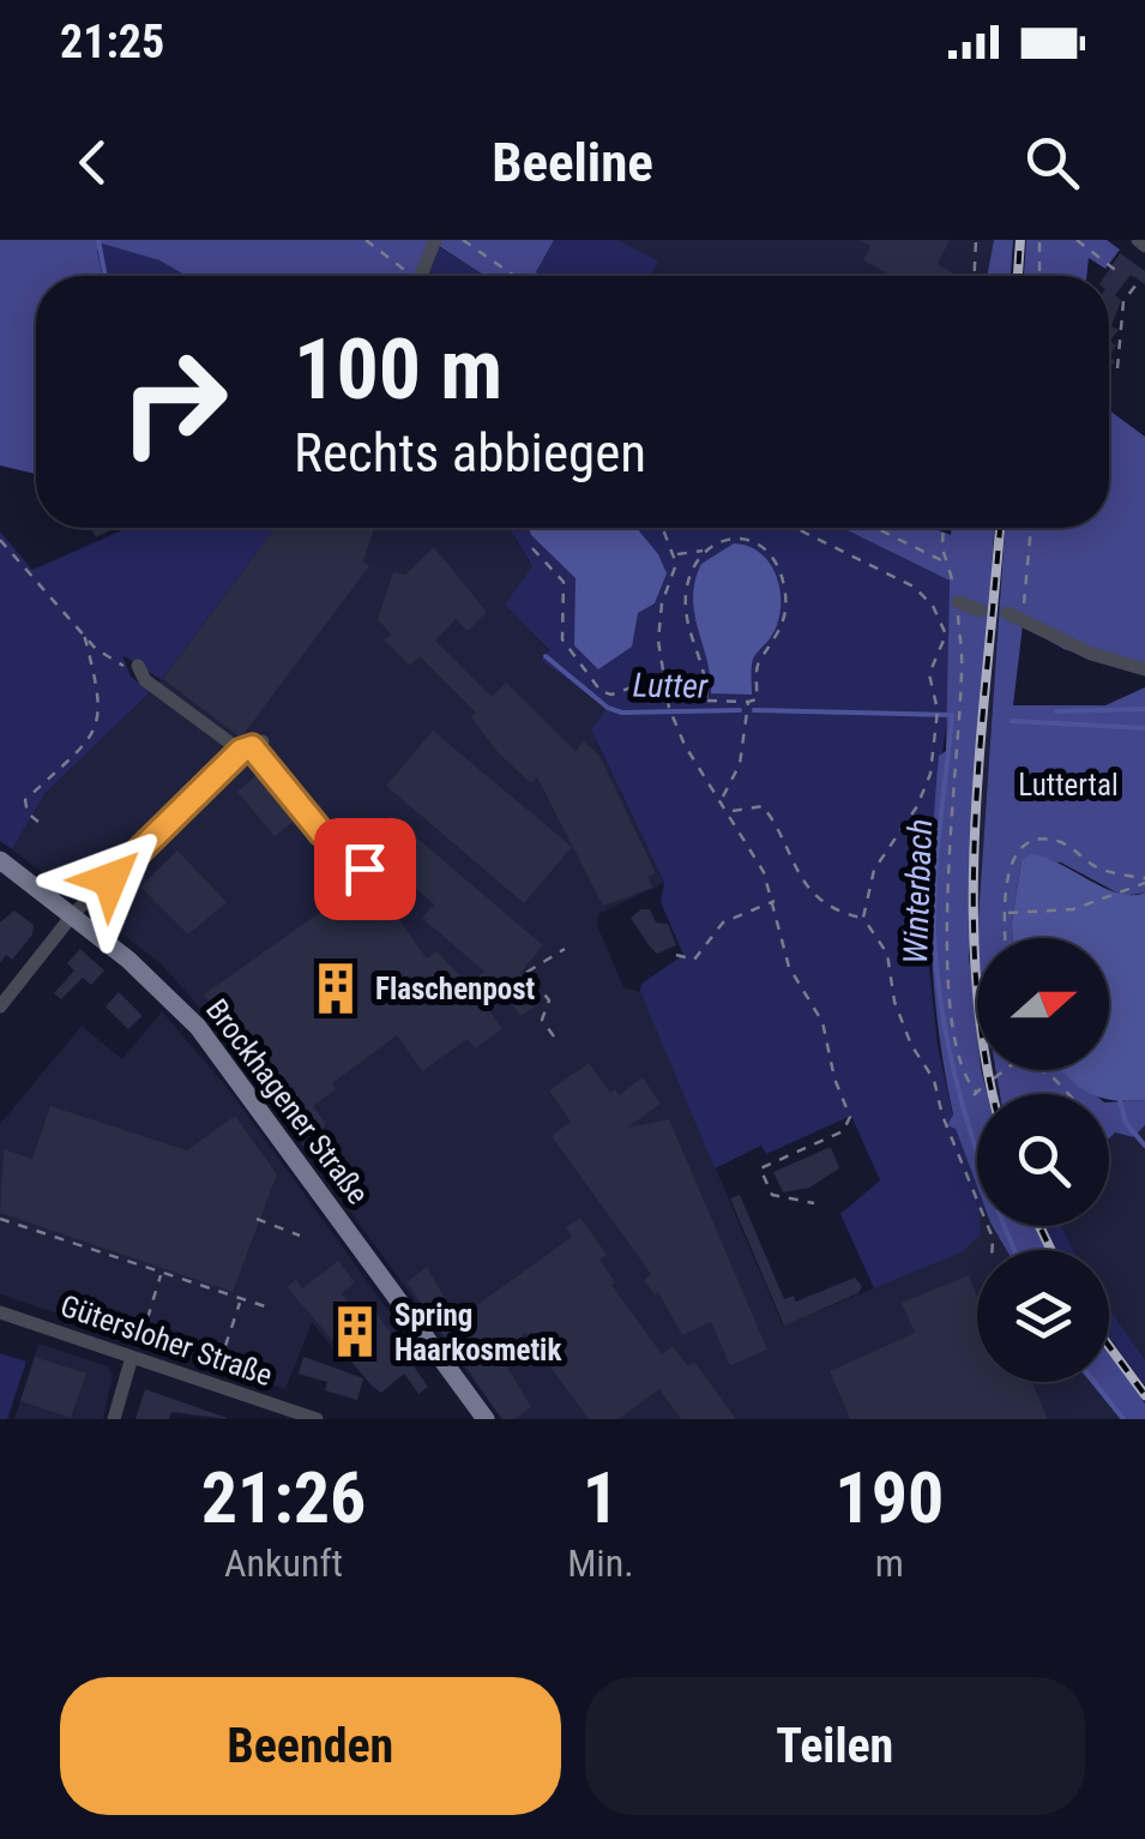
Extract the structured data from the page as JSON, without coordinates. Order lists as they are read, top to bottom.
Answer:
{
  "streets": {
    "main road": ["Brockhagener Straße"],
    "street": ["Gütersloher Straße"]
  },
  "water": ["Lutter", "Winterbach"],
  "parks": ["Luttertal"],
  "places": {
    "building": ["Flaschenpost", "Spring Haarkosmetik"]
  },
  "north": "right",
  "page": {
    "status": "21:25",
    "header": "Beeline",
    "turn": ["100 m", "Rechts abbiegen"],
    "eta": [
      "21:26",
      "Ankunft",
      "1",
      "Min.",
      "190",
      "m"
    ],
    "buttons": ["Beenden", "Teilen"]
  }
}
